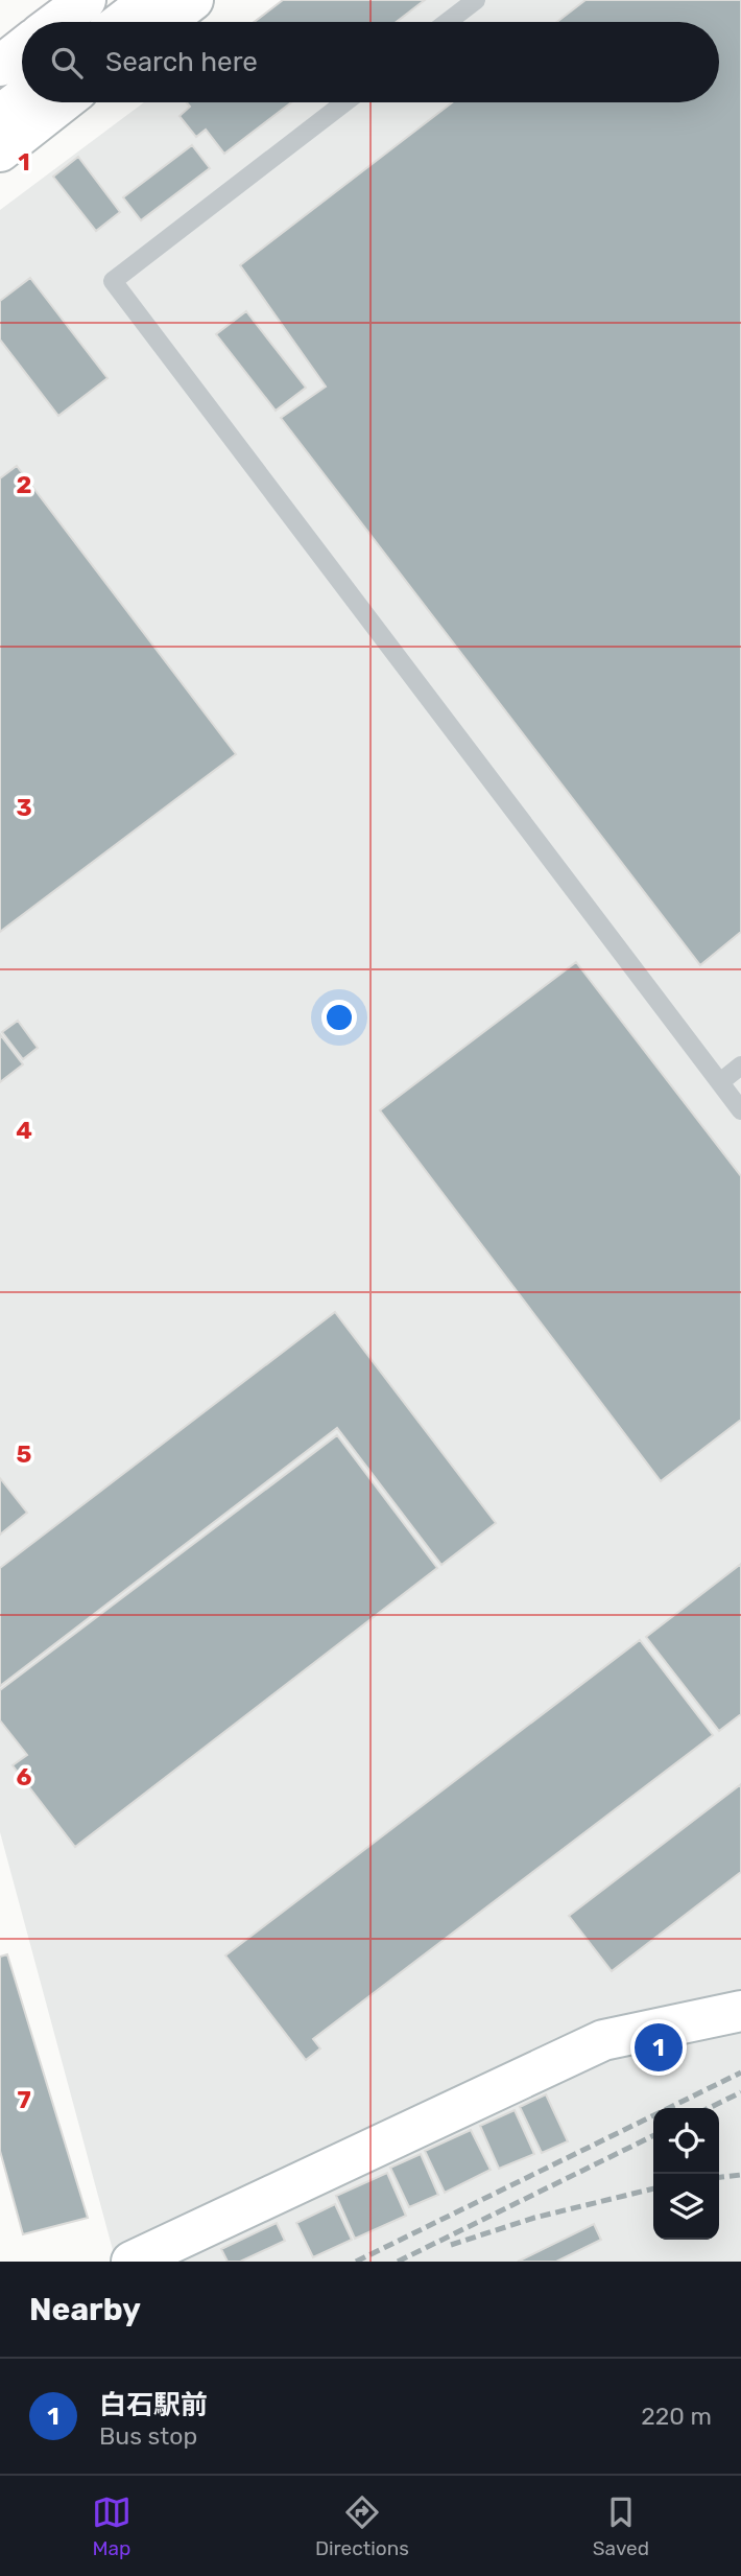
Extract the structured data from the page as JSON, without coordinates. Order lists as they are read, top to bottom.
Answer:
{
  "page": {
    "search": "Search here",
    "pins": "1",
    "heading": "Nearby",
    "list": [
      {
        "mark": "1",
        "name": "白石駅前",
        "note": "Bus stop",
        "value": "220 m"
      }
    ],
    "nav": ["Map", "Directions", "Saved"]
  },
  "grid": {
    "rows": [
      "1",
      "2",
      "3",
      "4",
      "5",
      "6",
      "7"
    ]
  }
}
